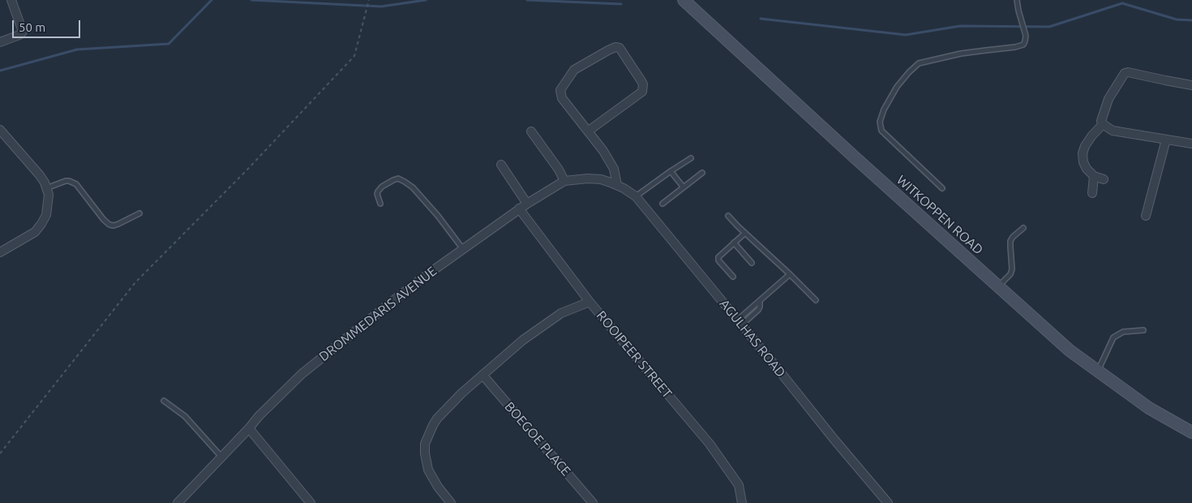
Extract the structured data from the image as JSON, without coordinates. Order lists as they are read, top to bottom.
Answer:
{
  "streets": {
    "main road": ["WITKOPPEN ROAD"],
    "street": [
      "DROMMEDARIS AVENUE",
      "AGULHAS ROAD",
      "ROOIPEER STREET",
      "BOEGOE PLACE"
    ]
  },
  "crossings": [
    ["DROMMEDARIS AVENUE", "AGULHAS ROAD"],
    ["DROMMEDARIS AVENUE", "ROOIPEER STREET"]
  ],
  "scale_bar": "50 m"
}
